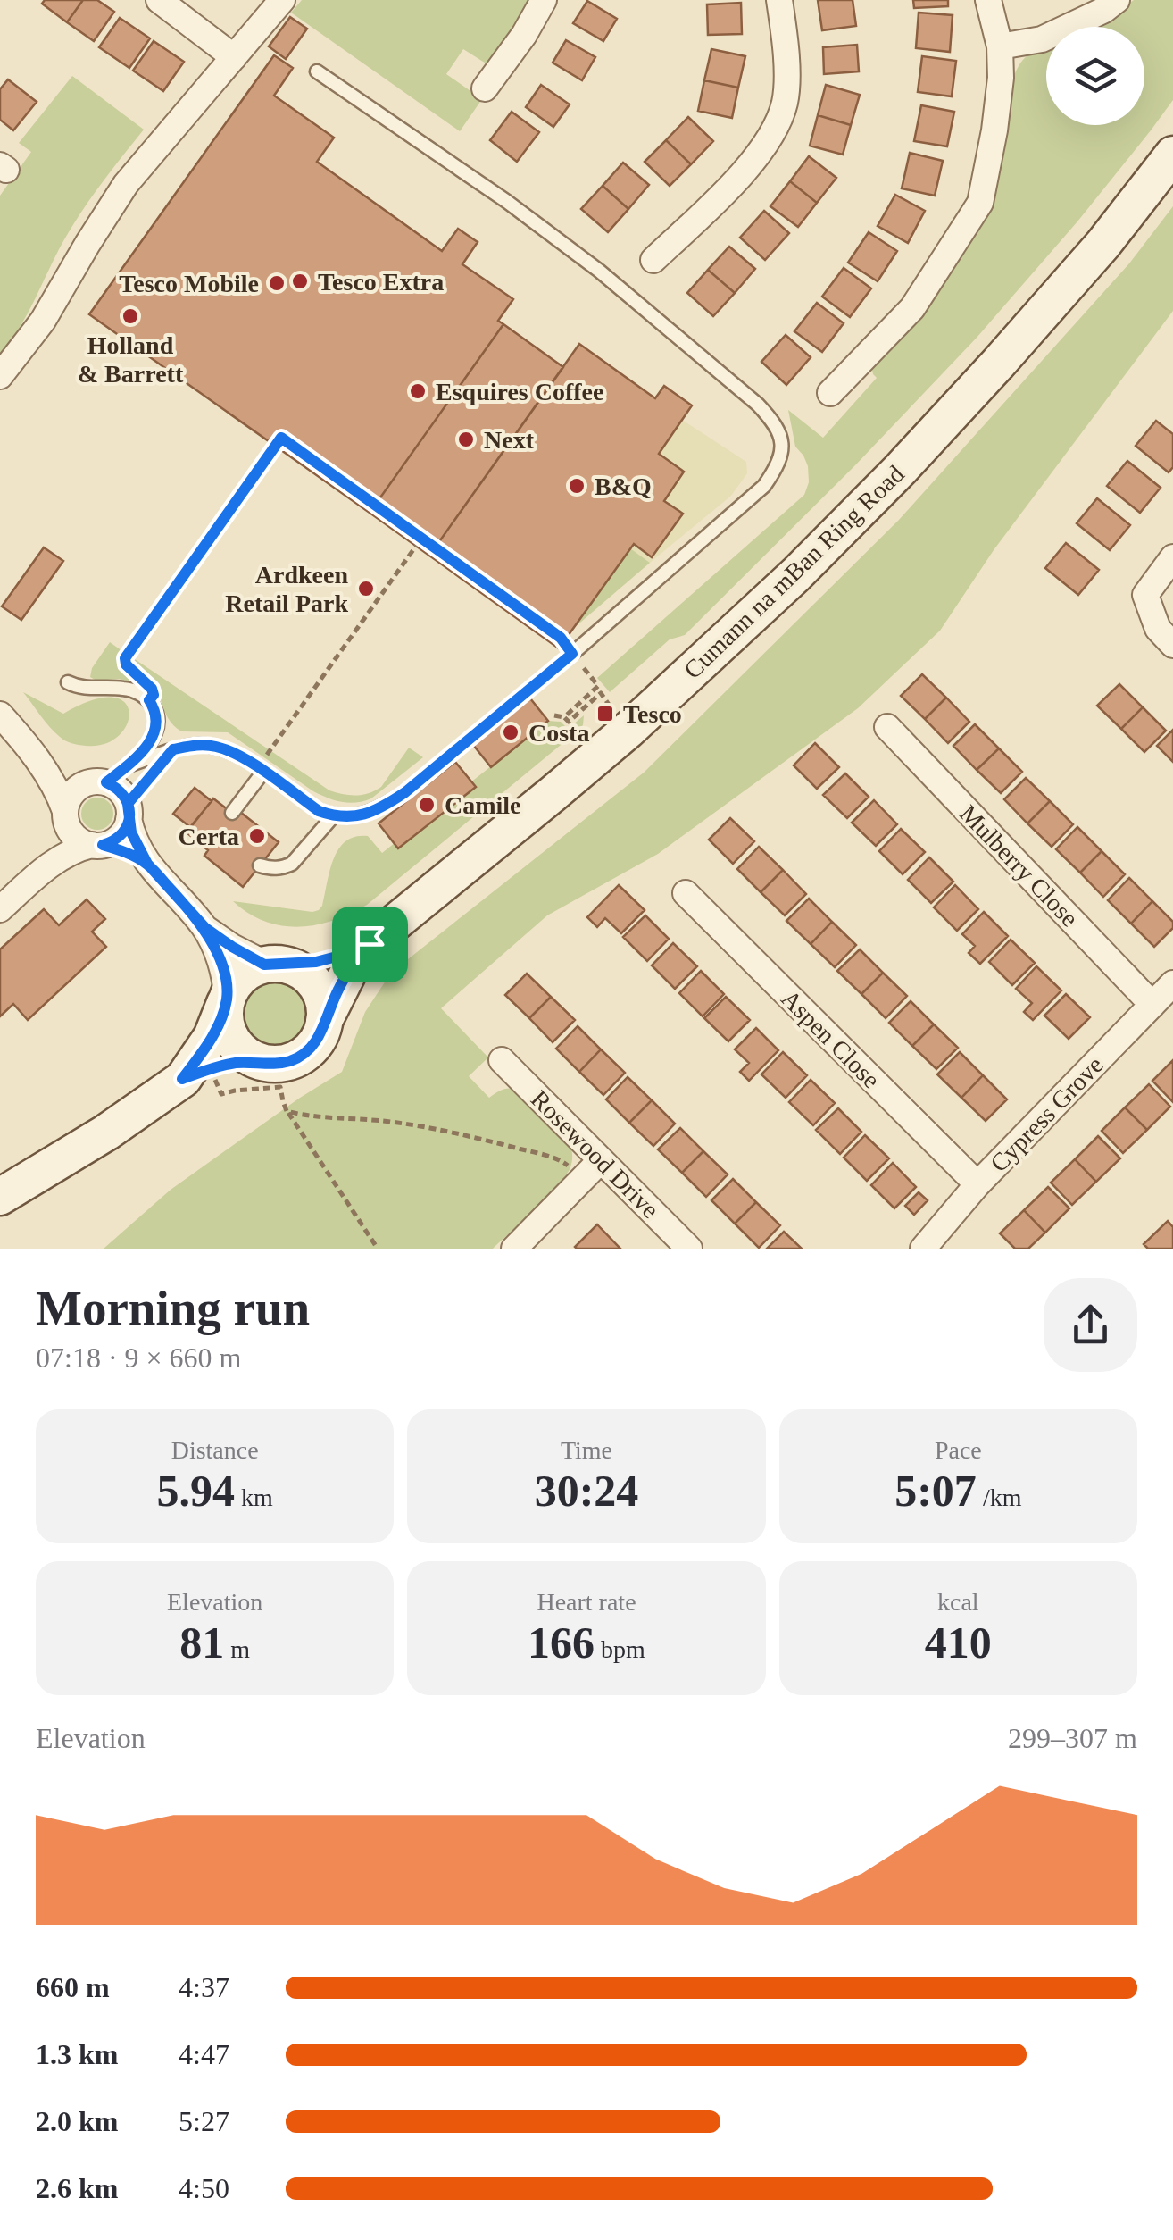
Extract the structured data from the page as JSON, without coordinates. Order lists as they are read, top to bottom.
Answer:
{
  "streets": {
    "main road": ["Cumann na mBan Ring Road"],
    "street": [
      "Mulberry Close",
      "Aspen Close",
      "Cypress Grove",
      "Rosewood Drive"
    ]
  },
  "crossings": [
    ["Mulberry Close", "Cypress Grove"],
    ["Aspen Close", "Cypress Grove"]
  ],
  "places": {
    "other": [
      "Tesco Extra",
      "Tesco Mobile",
      "Holland & Barrett",
      "Esquires Coffee",
      "Next",
      "B&Q",
      "Ardkeen Retail Park",
      "Costa",
      "Camile",
      "Certa"
    ],
    "transit": ["Tesco"]
  },
  "page": {
    "heading": ["Morning run", "07:18 · 9 × 660 m"],
    "stats": [
      ["Distance", "5.94 km"],
      ["Time", "30:24"],
      ["Pace", "5:07 /km"],
      ["Elevation", "81 m"],
      ["Heart rate", "166 bpm"],
      ["kcal", "410"]
    ],
    "chart": ["Elevation", "299–307 m"],
    "list": [
      {
        "name": "660 m",
        "note": "4:37"
      },
      {
        "name": "1.3 km",
        "note": "4:47"
      },
      {
        "name": "2.0 km",
        "note": "5:27"
      },
      {
        "name": "2.6 km",
        "note": "4:50"
      }
    ]
  }
}
